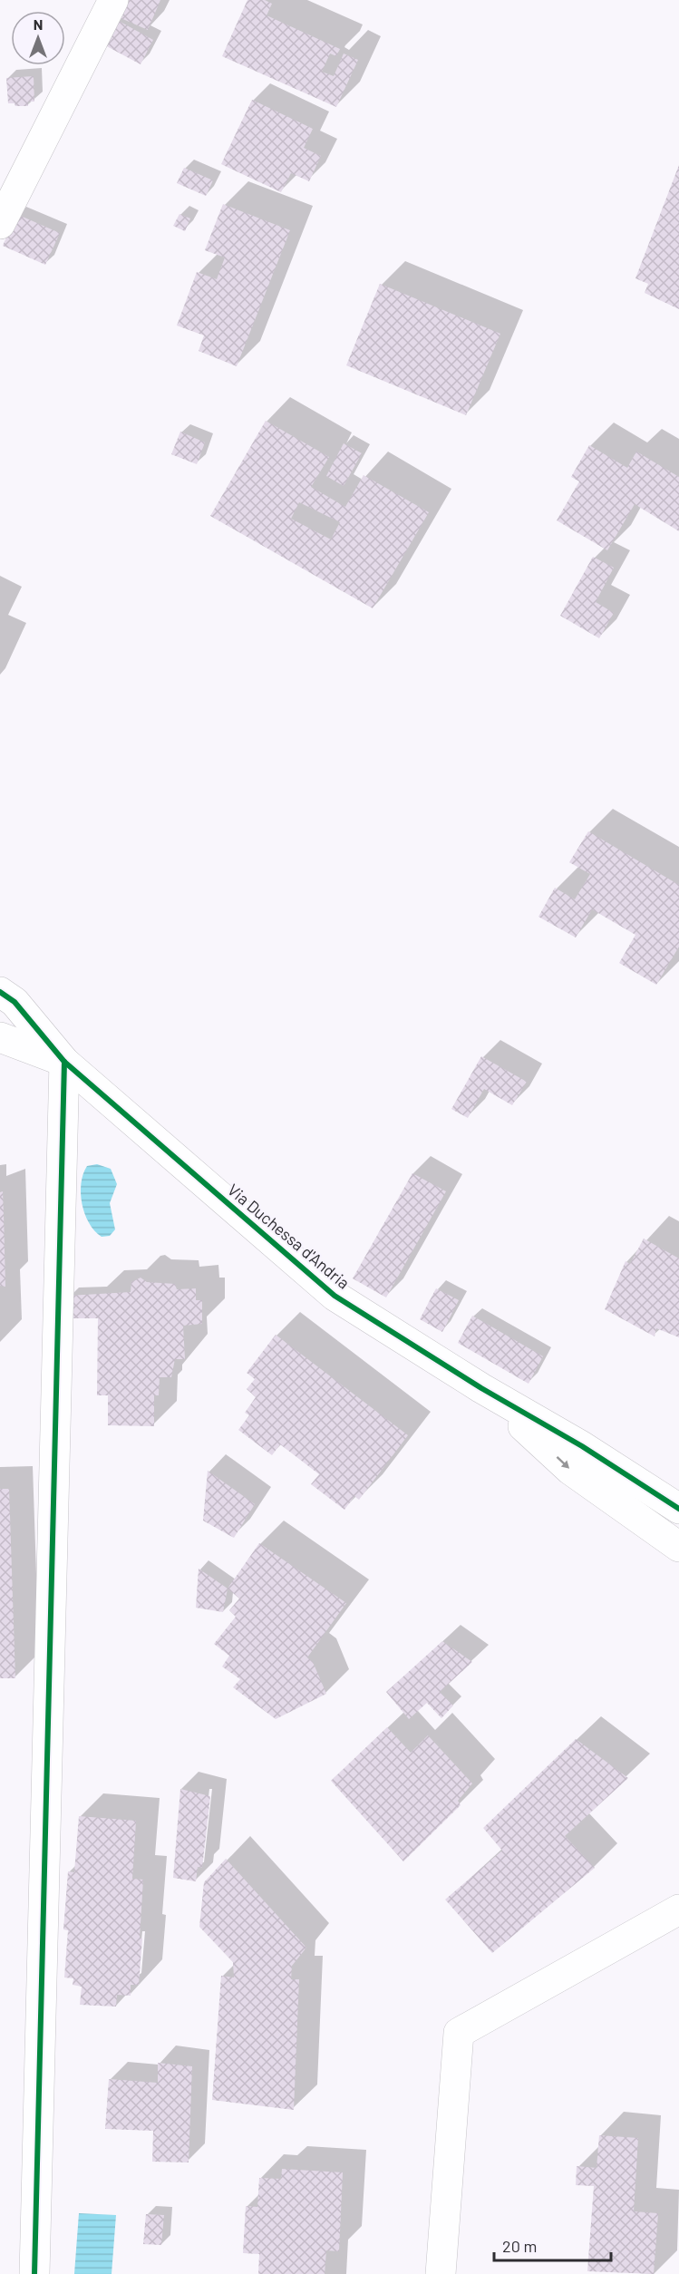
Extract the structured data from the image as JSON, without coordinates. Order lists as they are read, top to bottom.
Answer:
{
  "streets": {
    "street": ["Via Duchessa d'Andria"]
  },
  "scale_bar": "20 m",
  "north": "top"
}
